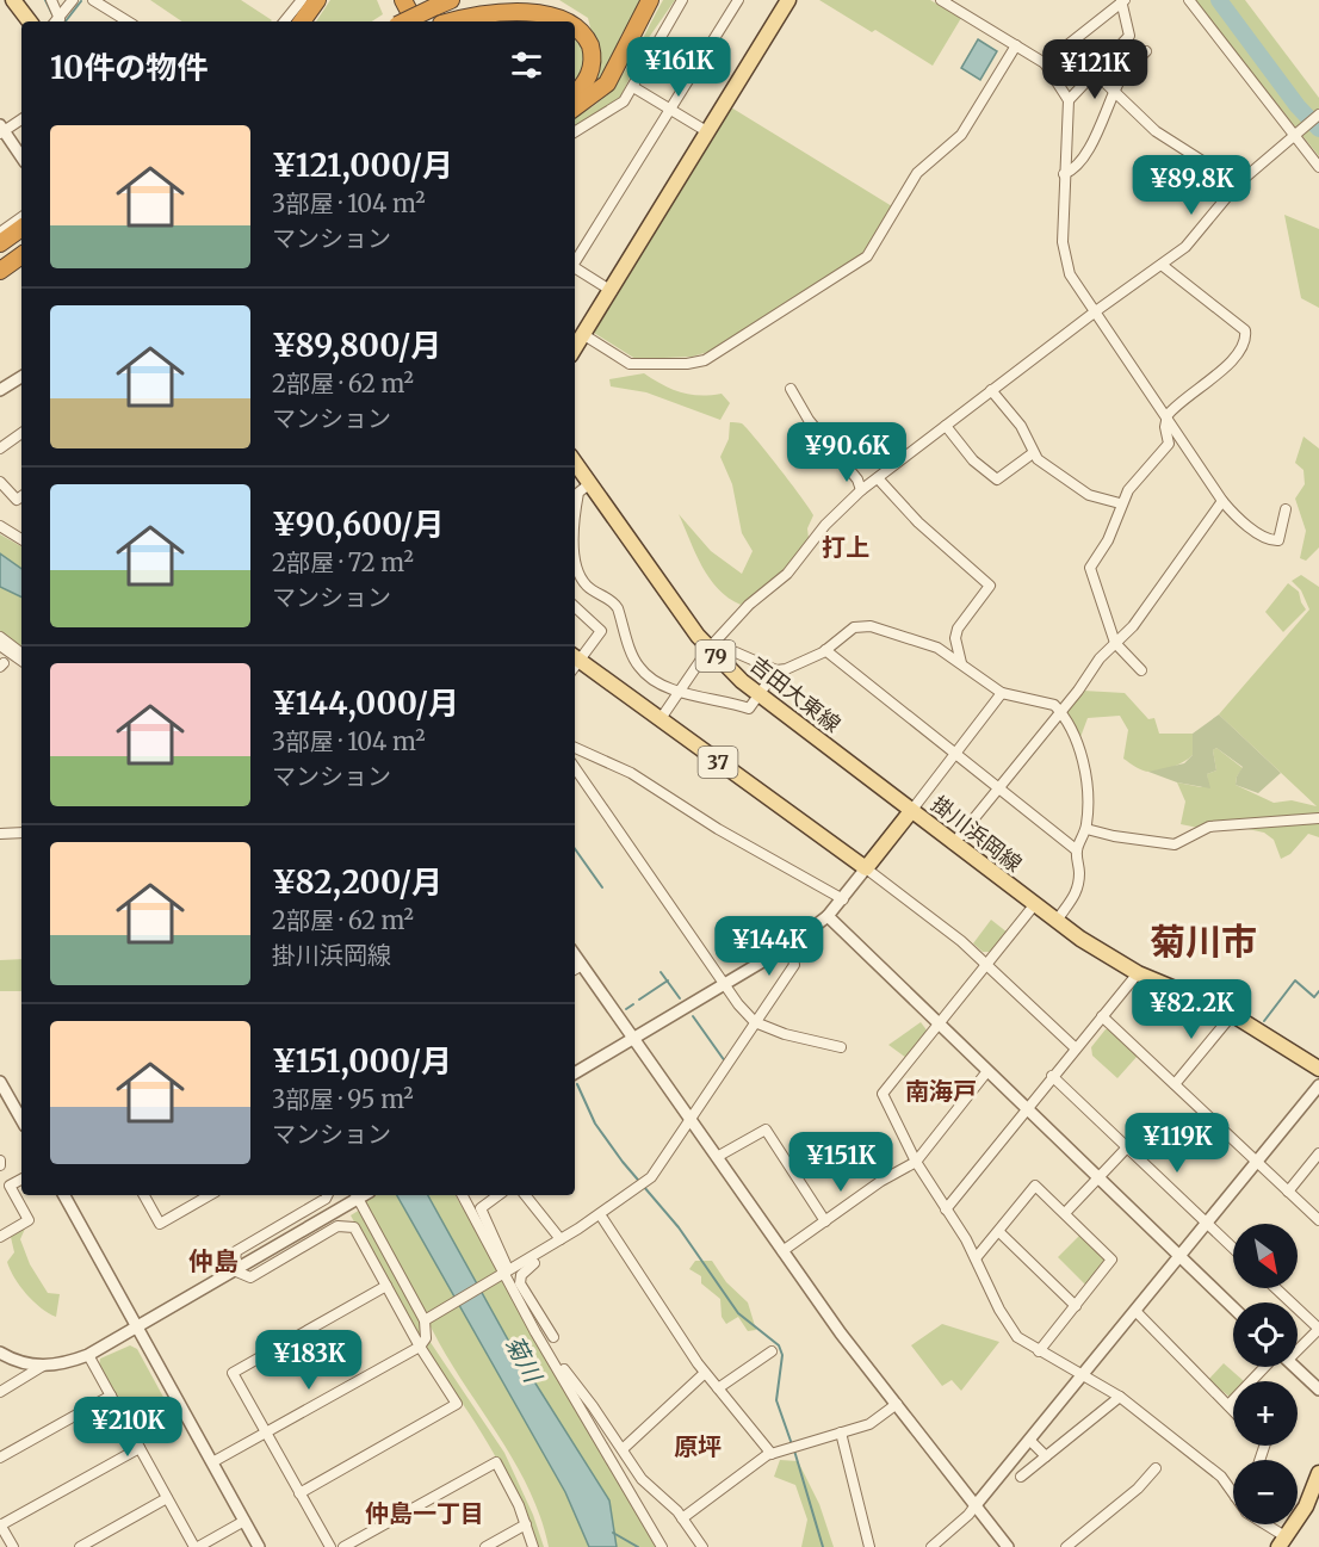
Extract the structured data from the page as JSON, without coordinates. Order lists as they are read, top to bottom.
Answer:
{
  "streets": {
    "main road": [
      "79",
      "吉田大東線",
      "37",
      "掛川浜岡線"
    ]
  },
  "crossings": [
    ["吉田大東線", "掛川浜岡線"],
    ["37", "掛川浜岡線"]
  ],
  "districts": [
    "打上",
    "菊川市",
    "南海戸",
    "仲島",
    "原坪",
    "仲島一丁目"
  ],
  "water": ["菊川"],
  "north": "bottom right",
  "page": {
    "heading": "10件の物件",
    "price": [
      "¥161K",
      "¥121K",
      "¥89.8K",
      "¥90.6K",
      "¥144K",
      "¥82.2K",
      "¥119K",
      "¥151K",
      "¥183K",
      "¥210K"
    ],
    "list": [
      {
        "name": "¥121,000/月",
        "note": "3部屋 · 104 m² · マンション"
      },
      {
        "name": "¥89,800/月",
        "note": "2部屋 · 62 m² · マンション"
      },
      {
        "name": "¥90,600/月",
        "note": "2部屋 · 72 m² · マンション"
      },
      {
        "name": "¥144,000/月",
        "note": "3部屋 · 104 m² · マンション"
      },
      {
        "name": "¥82,200/月",
        "note": "2部屋 · 62 m² · 掛川浜岡線"
      },
      {
        "name": "¥151,000/月",
        "note": "3部屋 · 95 m² · マンション"
      }
    ],
    "map_buttons": ["+", "−"]
  }
}
